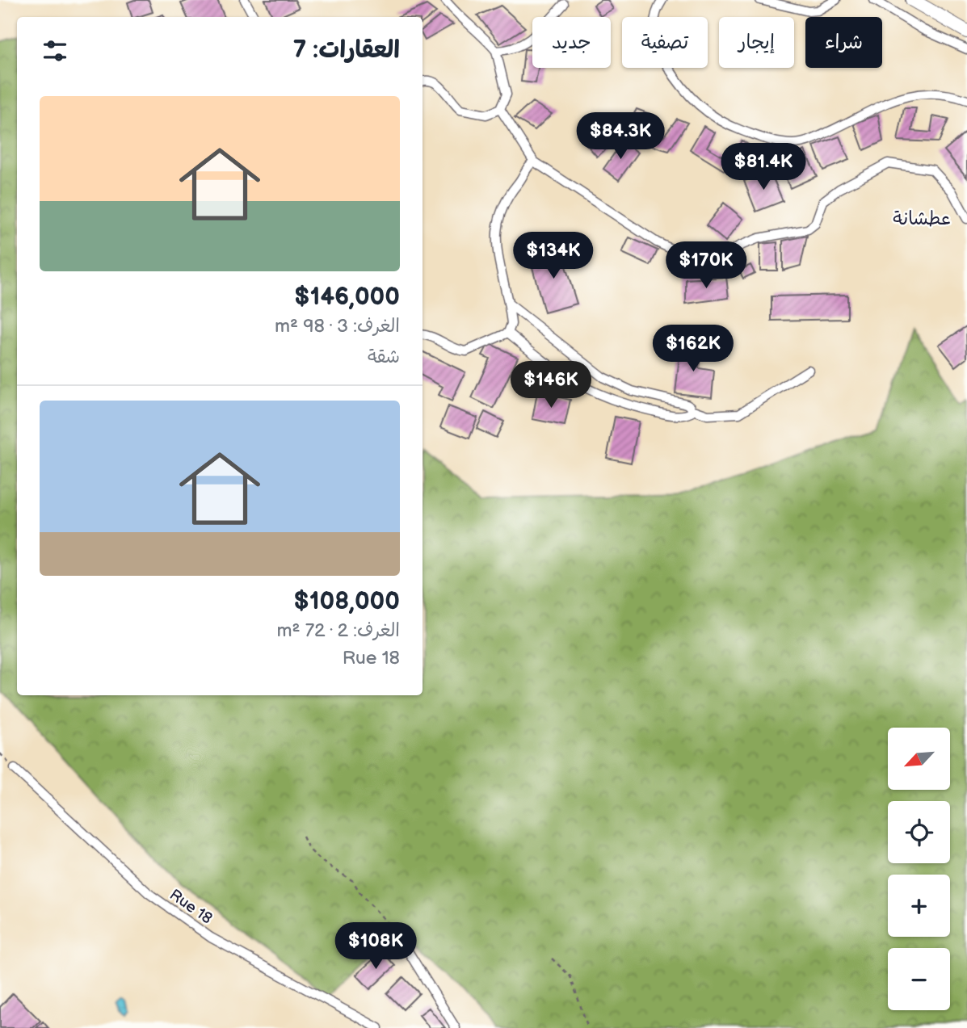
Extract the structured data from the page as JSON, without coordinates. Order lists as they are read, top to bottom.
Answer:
{
  "streets": {
    "street": ["Rue 18"]
  },
  "districts": ["عطشانة"],
  "north": "bottom left",
  "page": {
    "chip": [
      "شراء",
      "إيجار",
      "تصفية",
      "جديد"
    ],
    "heading": "العقارات: 7",
    "list": [
      {
        "name": "$146,000",
        "note": "الغرف: 3 · 98 m² · شقة"
      },
      {
        "name": "$108,000",
        "note": "الغرف: 2 · 72 m² · Rue 18"
      }
    ],
    "price": [
      "$84.3K",
      "$81.4K",
      "$134K",
      "$170K",
      "$162K",
      "$146K",
      "$108K"
    ],
    "map_buttons": ["+", "−"]
  }
}
